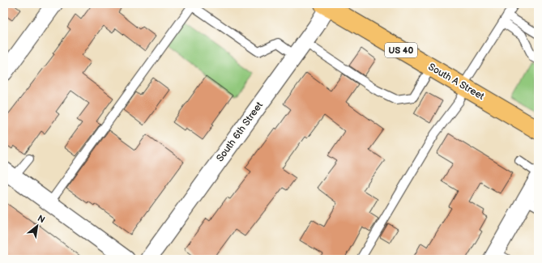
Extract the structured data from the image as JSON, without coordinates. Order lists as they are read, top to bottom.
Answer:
{
  "streets": {
    "main road": ["US 40", "South A Street"],
    "street": ["South 6th Street"]
  },
  "crossings": [
    ["South A Street", "South 6th Street"]
  ],
  "north": "top right"
}
